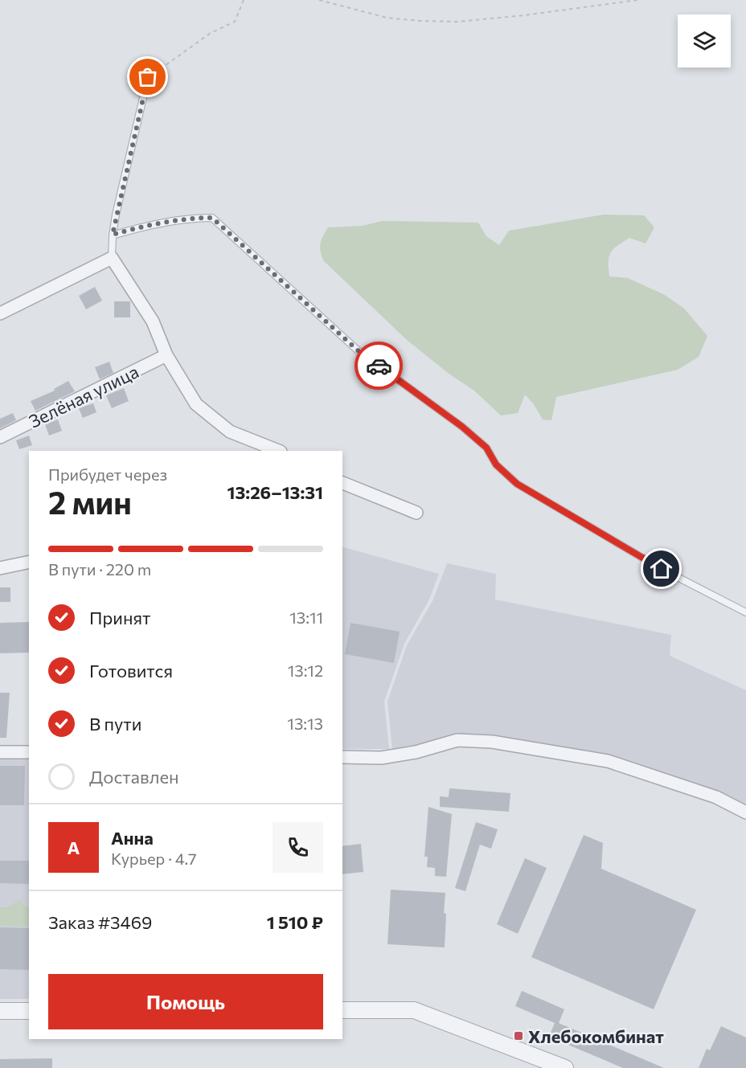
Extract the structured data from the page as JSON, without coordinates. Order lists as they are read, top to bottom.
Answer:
{
  "streets": {
    "street": ["Зелёная улица"]
  },
  "places": {
    "transit": ["Хлебокомбинат"]
  },
  "page": {
    "heading": ["2 мин", "Прибудет через", "13:26–13:31"],
    "panel": [
      "Анна",
      "Курьер · 4.7",
      "Заказ #3469",
      "1 510 ₽"
    ],
    "bar": "В пути · 220 m",
    "list": [
      ["Принят", "13:11"],
      ["Готовится", "13:12"],
      ["В пути", "13:13"],
      "Доставлен"
    ],
    "round": "А",
    "buttons": "Помощь"
  }
}
